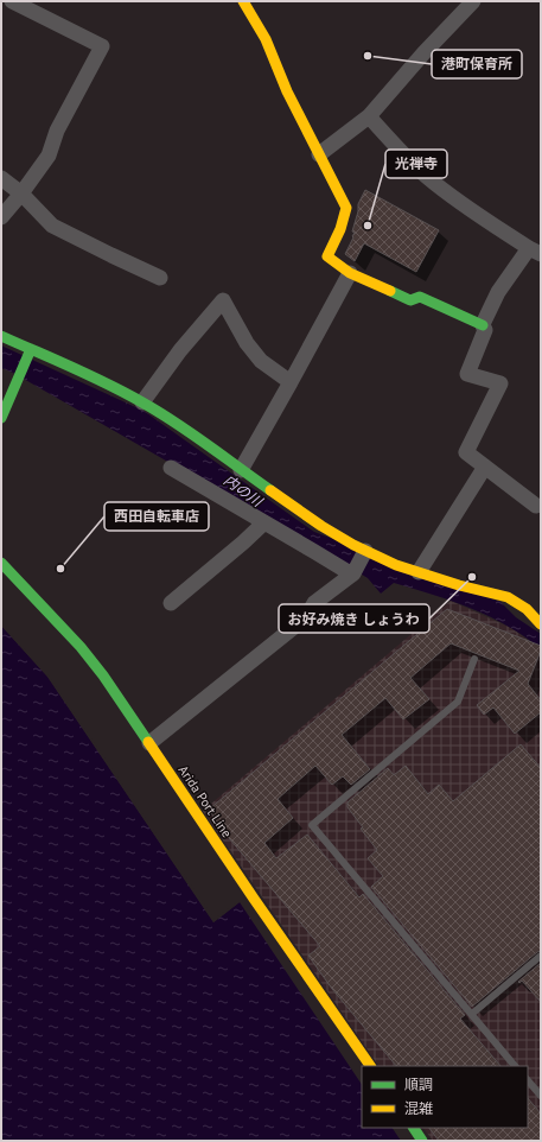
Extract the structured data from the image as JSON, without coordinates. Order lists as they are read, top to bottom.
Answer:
{
  "streets": {
    "street": ["Arida Port Line"]
  },
  "water": ["内の川"],
  "places": [
    "港町保育所",
    "光禅寺",
    "西田自転車店",
    "お好み焼き しょうわ"
  ],
  "legend": ["順調", "混雑"]
}
